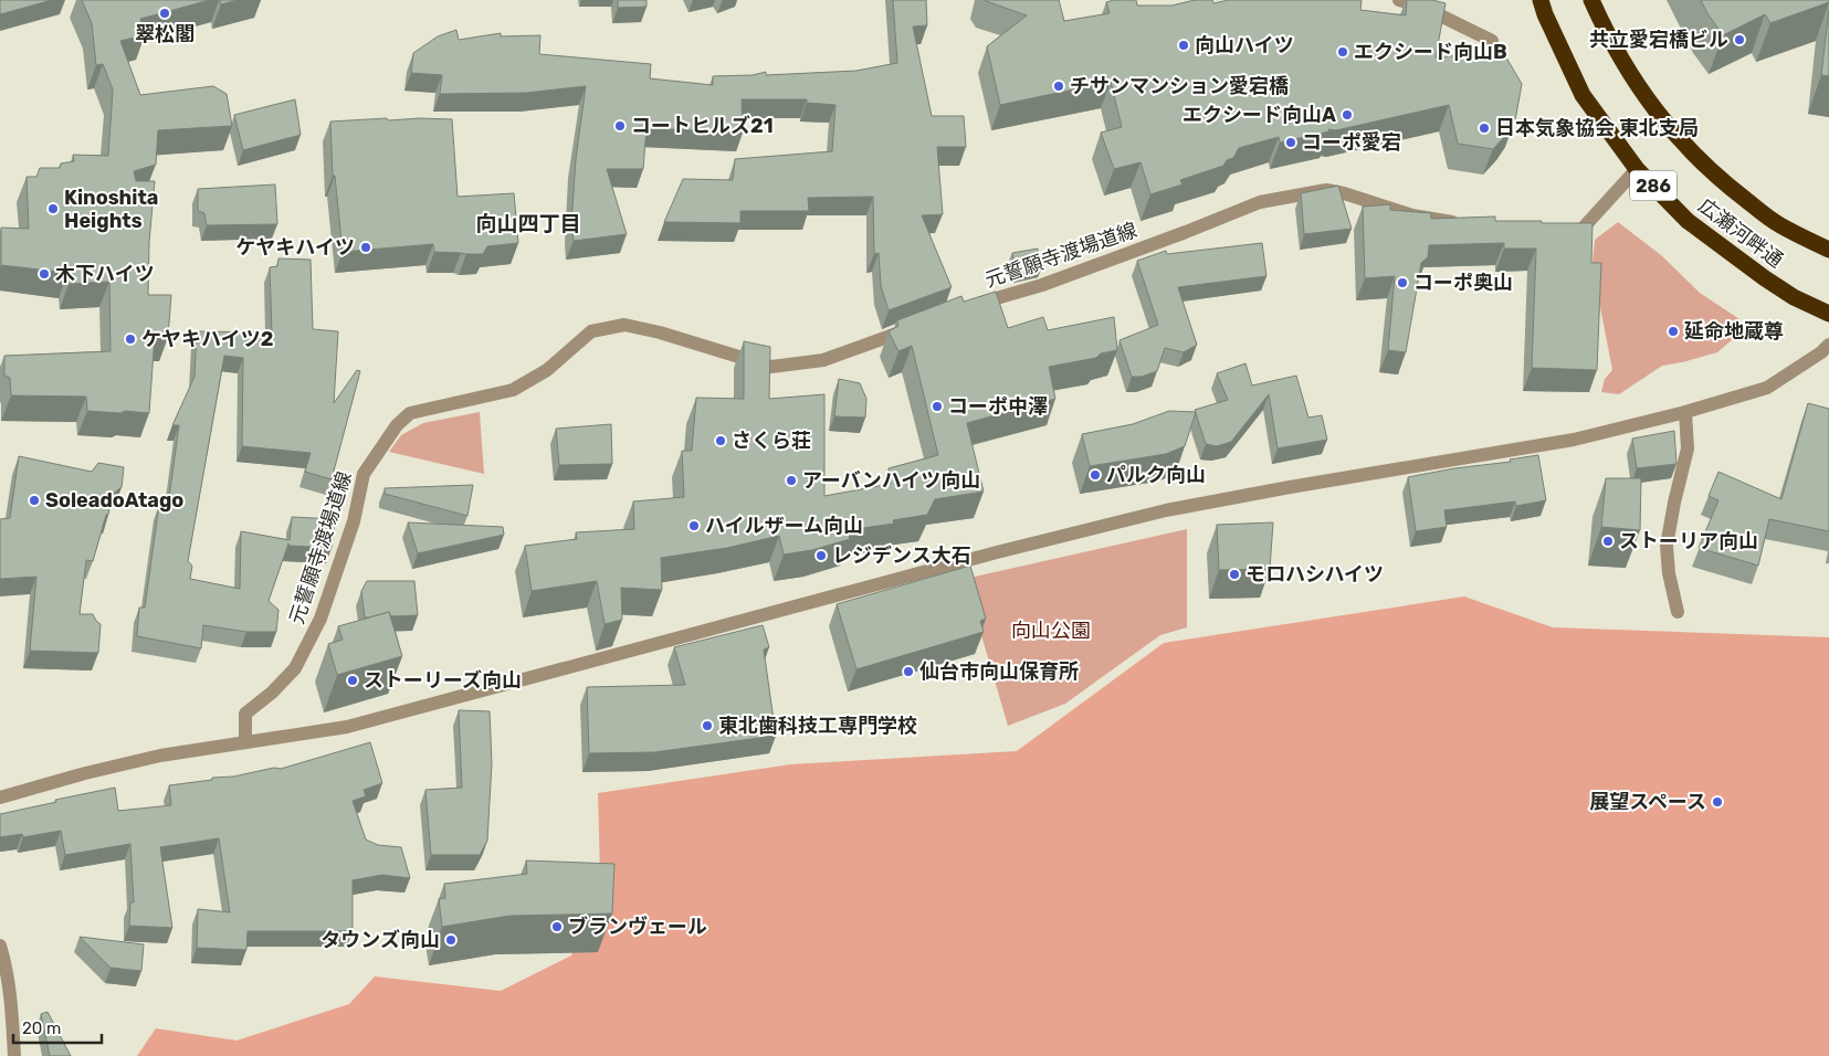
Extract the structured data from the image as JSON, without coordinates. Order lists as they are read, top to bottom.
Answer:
{
  "streets": {
    "highway": ["286", "広瀬河畔通"],
    "street": ["元誓願寺渡場道線"]
  },
  "districts": ["向山四丁目"],
  "parks": ["向山公園"],
  "places": [
    "翠松閣",
    "共立愛宕橋ビル",
    "向山ハイツ",
    "エクシード向山B",
    "チサンマンション愛宕橋",
    "エクシード向山A",
    "コートヒルズ21",
    "日本気象協会 東北支局",
    "コーポ愛宕",
    "Kinoshita Heights",
    "ケヤキハイツ",
    "木下ハイツ",
    "コーポ奥山",
    "延命地蔵尊",
    "ケヤキハイツ2",
    "コーポ中澤",
    "さくら荘",
    "パルク向山",
    "アーバンハイツ向山",
    "SoleadoAtago",
    "ハイルザーム向山",
    "ストーリア向山",
    "レジデンス大石",
    "モロハシハイツ",
    "仙台市向山保育所",
    "ストーリーズ向山",
    "東北歯科技工専門学校",
    "展望スペース",
    "ブランヴェール",
    "タウンズ向山"
  ],
  "scale_bar": "20 m"
}
